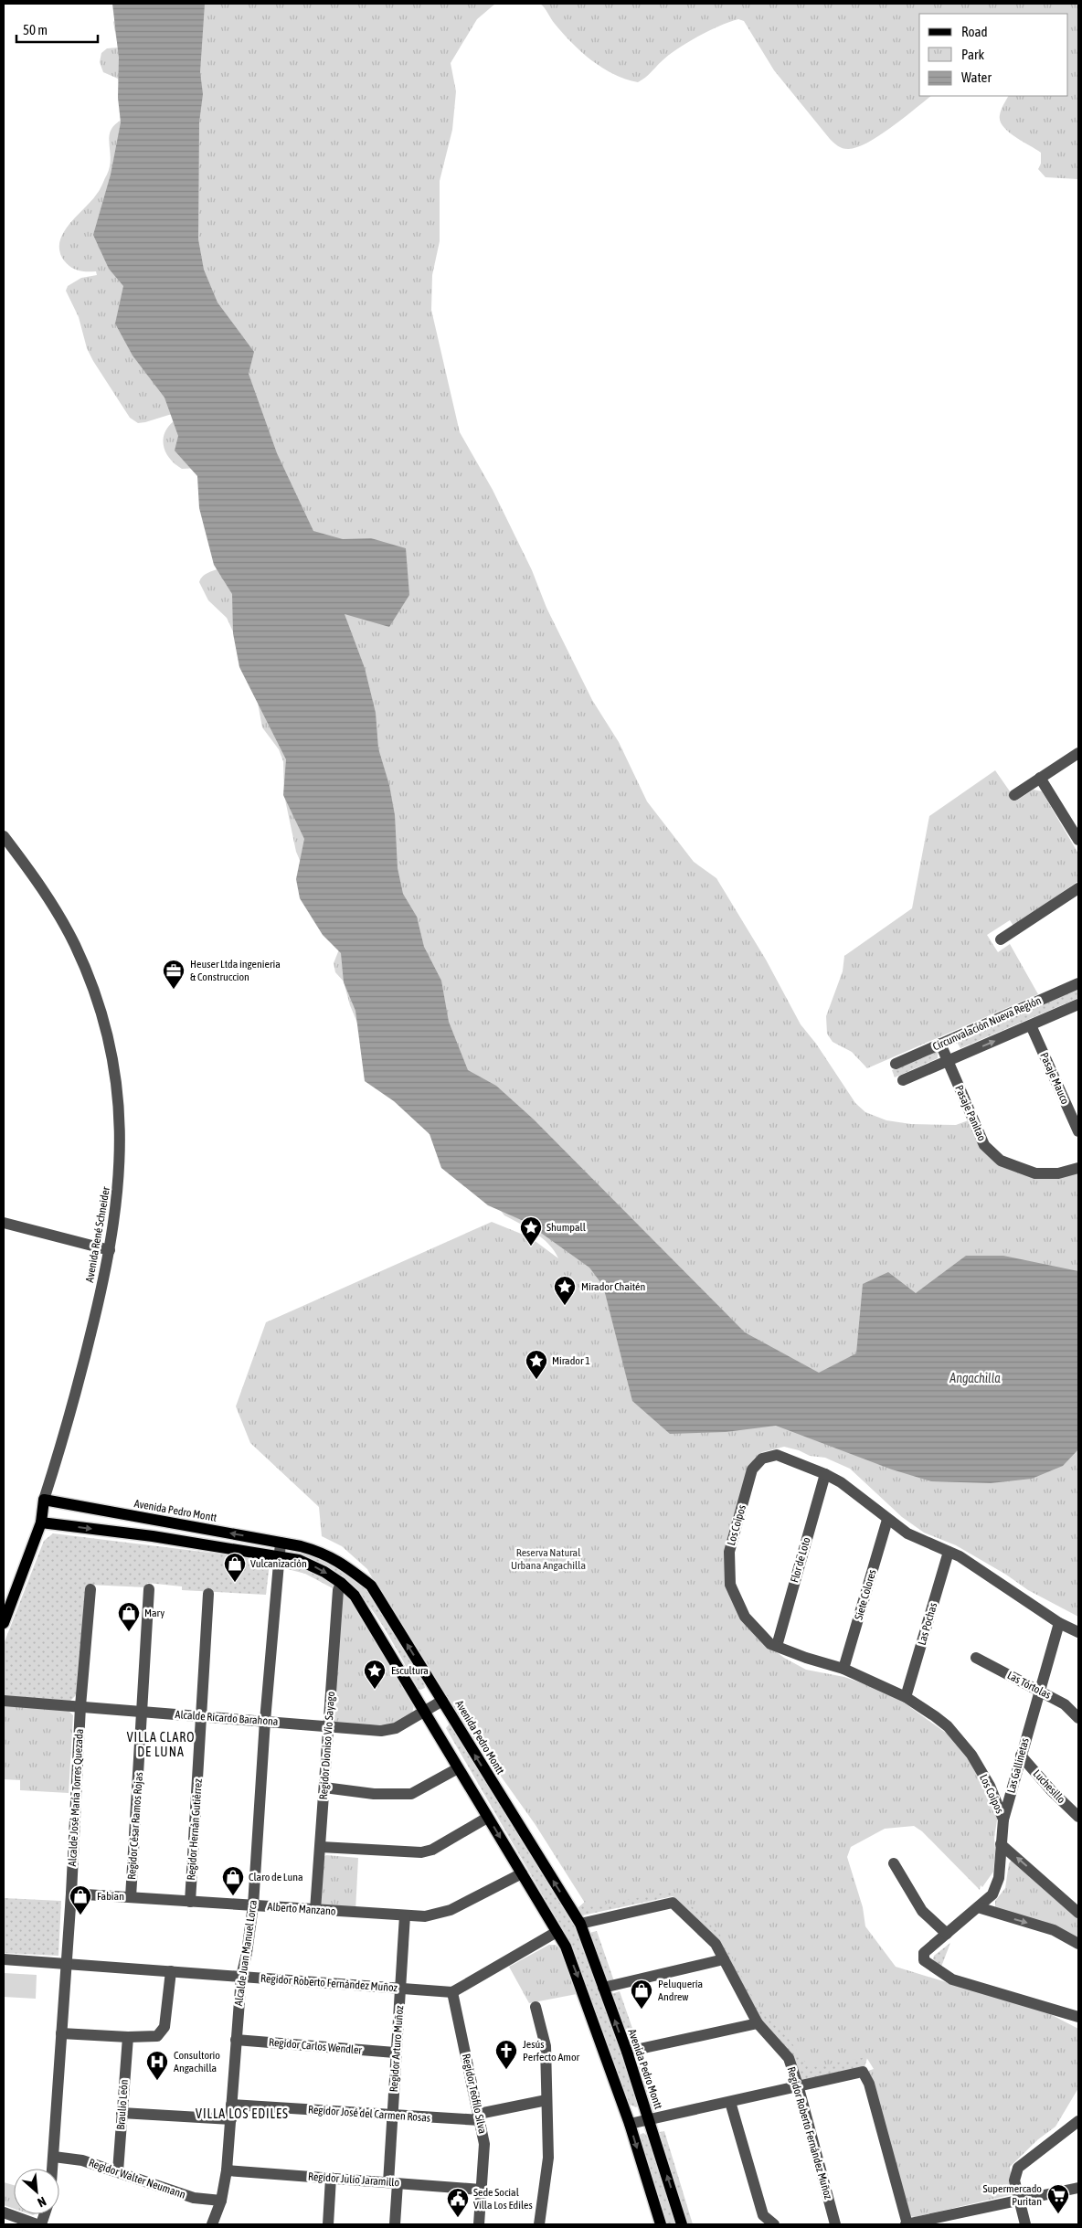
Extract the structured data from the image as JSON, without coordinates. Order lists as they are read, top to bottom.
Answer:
{
  "streets": {
    "main road": ["Avenida René Schneider", "Avenida Pedro Montt"],
    "street": [
      "Circunvalación Nueva Región",
      "Pasaje Mauco",
      "Pasaje Panitao",
      "Los Coipos",
      "Flor de Loto",
      "Siete Colores",
      "Las Pochas",
      "Las Tórtolas",
      "Alcalde Ricardo Barahona",
      "Regidor Dioniso Vío Sayago",
      "Las Gallinetas",
      "Luchesillo",
      "Alcalde José María Torres Quezada",
      "Regidor César Ramos Rojas",
      "Regidor Hernán Gutiérrez",
      "Alberto Manzano",
      "Alcalde Juan Manuel Lorca",
      "Regidor Roberto Fernández Muñoz",
      "Regidor Carlos Wendler",
      "Regidor Arturo Muñoz",
      "Regidor Teófilo Silva",
      "Braulio León",
      "Regidor José del Carmen Rosas",
      "Regidor Walter Neumann",
      "Regidor Julio Jaramillo"
    ]
  },
  "crossings": [
    ["Circunvalación Nueva Región", "Pasaje Mauco"],
    ["Circunvalación Nueva Región", "Pasaje Panitao"],
    ["Avenida René Schneider", "Avenida Pedro Montt"],
    ["Avenida Pedro Montt", "Alcalde Ricardo Barahona"],
    ["Avenida Pedro Montt", "Alcalde Juan Manuel Lorca"],
    ["Avenida Pedro Montt", "Regidor Roberto Fernández Muñoz"],
    ["Los Coipos", "Flor de Loto"],
    ["Los Coipos", "Siete Colores"],
    ["Los Coipos", "Las Pochas"],
    ["Los Coipos", "Las Gallinetas"],
    ["Las Tórtolas", "Las Gallinetas"],
    ["Alcalde Ricardo Barahona", "Regidor Dioniso Vío Sayago"],
    ["Alcalde Ricardo Barahona", "Alcalde José María Torres Quezada"],
    ["Alcalde Ricardo Barahona", "Regidor César Ramos Rojas"],
    ["Alcalde Ricardo Barahona", "Regidor Hernán Gutiérrez"],
    ["Alcalde Ricardo Barahona", "Alcalde Juan Manuel Lorca"],
    ["Regidor Dioniso Vío Sayago", "Alberto Manzano"],
    ["Las Gallinetas", "Luchesillo"],
    ["Alcalde José María Torres Quezada", "Alberto Manzano"],
    ["Alcalde José María Torres Quezada", "Regidor Roberto Fernández Muñoz"],
    ["Alcalde José María Torres Quezada", "Regidor Walter Neumann"],
    ["Regidor César Ramos Rojas", "Alberto Manzano"],
    ["Regidor Hernán Gutiérrez", "Alberto Manzano"],
    ["Alberto Manzano", "Alcalde Juan Manuel Lorca"],
    ["Alberto Manzano", "Regidor Arturo Muñoz"],
    ["Alcalde Juan Manuel Lorca", "Regidor Roberto Fernández Muñoz"],
    ["Alcalde Juan Manuel Lorca", "Regidor Carlos Wendler"],
    ["Alcalde Juan Manuel Lorca", "Regidor José del Carmen Rosas"],
    ["Alcalde Juan Manuel Lorca", "Regidor Walter Neumann"],
    ["Alcalde Juan Manuel Lorca", "Regidor Julio Jaramillo"],
    ["Regidor Roberto Fernández Muñoz", "Regidor Arturo Muñoz"],
    ["Regidor Roberto Fernández Muñoz", "Regidor Teófilo Silva"],
    ["Regidor Carlos Wendler", "Regidor Arturo Muñoz"],
    ["Regidor Arturo Muñoz", "Regidor José del Carmen Rosas"],
    ["Regidor Arturo Muñoz", "Regidor Julio Jaramillo"],
    ["Regidor Teófilo Silva", "Regidor José del Carmen Rosas"],
    ["Regidor Teófilo Silva", "Regidor Julio Jaramillo"],
    ["Braulio León", "Regidor Walter Neumann"]
  ],
  "districts": ["VILLA CLARO DE LUNA", "VILLA LOS EDILES"],
  "water": ["Angachilla"],
  "parks": ["Reserva Natural Urbana Angachilla"],
  "places": {
    "office": ["Heuser Ltda ingenieria & Construccion"],
    "place": [
      "Shumpall",
      "Mirador Chaitén",
      "Mirador 1",
      "Escultura"
    ],
    "shop": [
      "Vulcanización",
      "Mary",
      "Claro de Luna",
      "Fabian",
      "Peluquería Andrew"
    ],
    "church": ["Jesús Perfecto Amor"],
    "hospital": ["Consultorio Angachilla"],
    "supermarket": ["Supermercado Puritan"],
    "public building": ["Sede Social Villa Los Ediles"]
  },
  "legend": ["Road", "Park", "Water"],
  "scale_bar": "50 m",
  "north": "bottom right"
}
